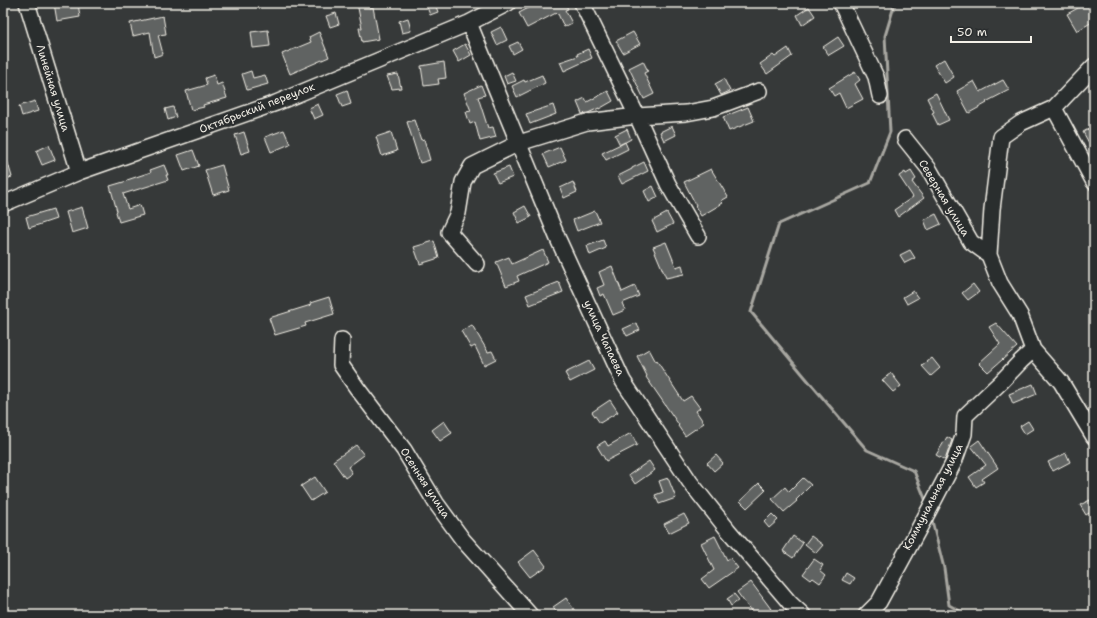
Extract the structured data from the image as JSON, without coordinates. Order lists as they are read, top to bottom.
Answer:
{
  "streets": {
    "street": [
      "Линейная улица",
      "Октябрьский переулок",
      "Северная улица",
      "улица Чапаева",
      "Осенняя улица",
      "Коммунальная улица"
    ]
  },
  "crossings": [
    ["Линейная улица", "Октябрьский переулок"],
    ["Октябрьский переулок", "улица Чапаева"]
  ],
  "scale_bar": "50 m"
}
